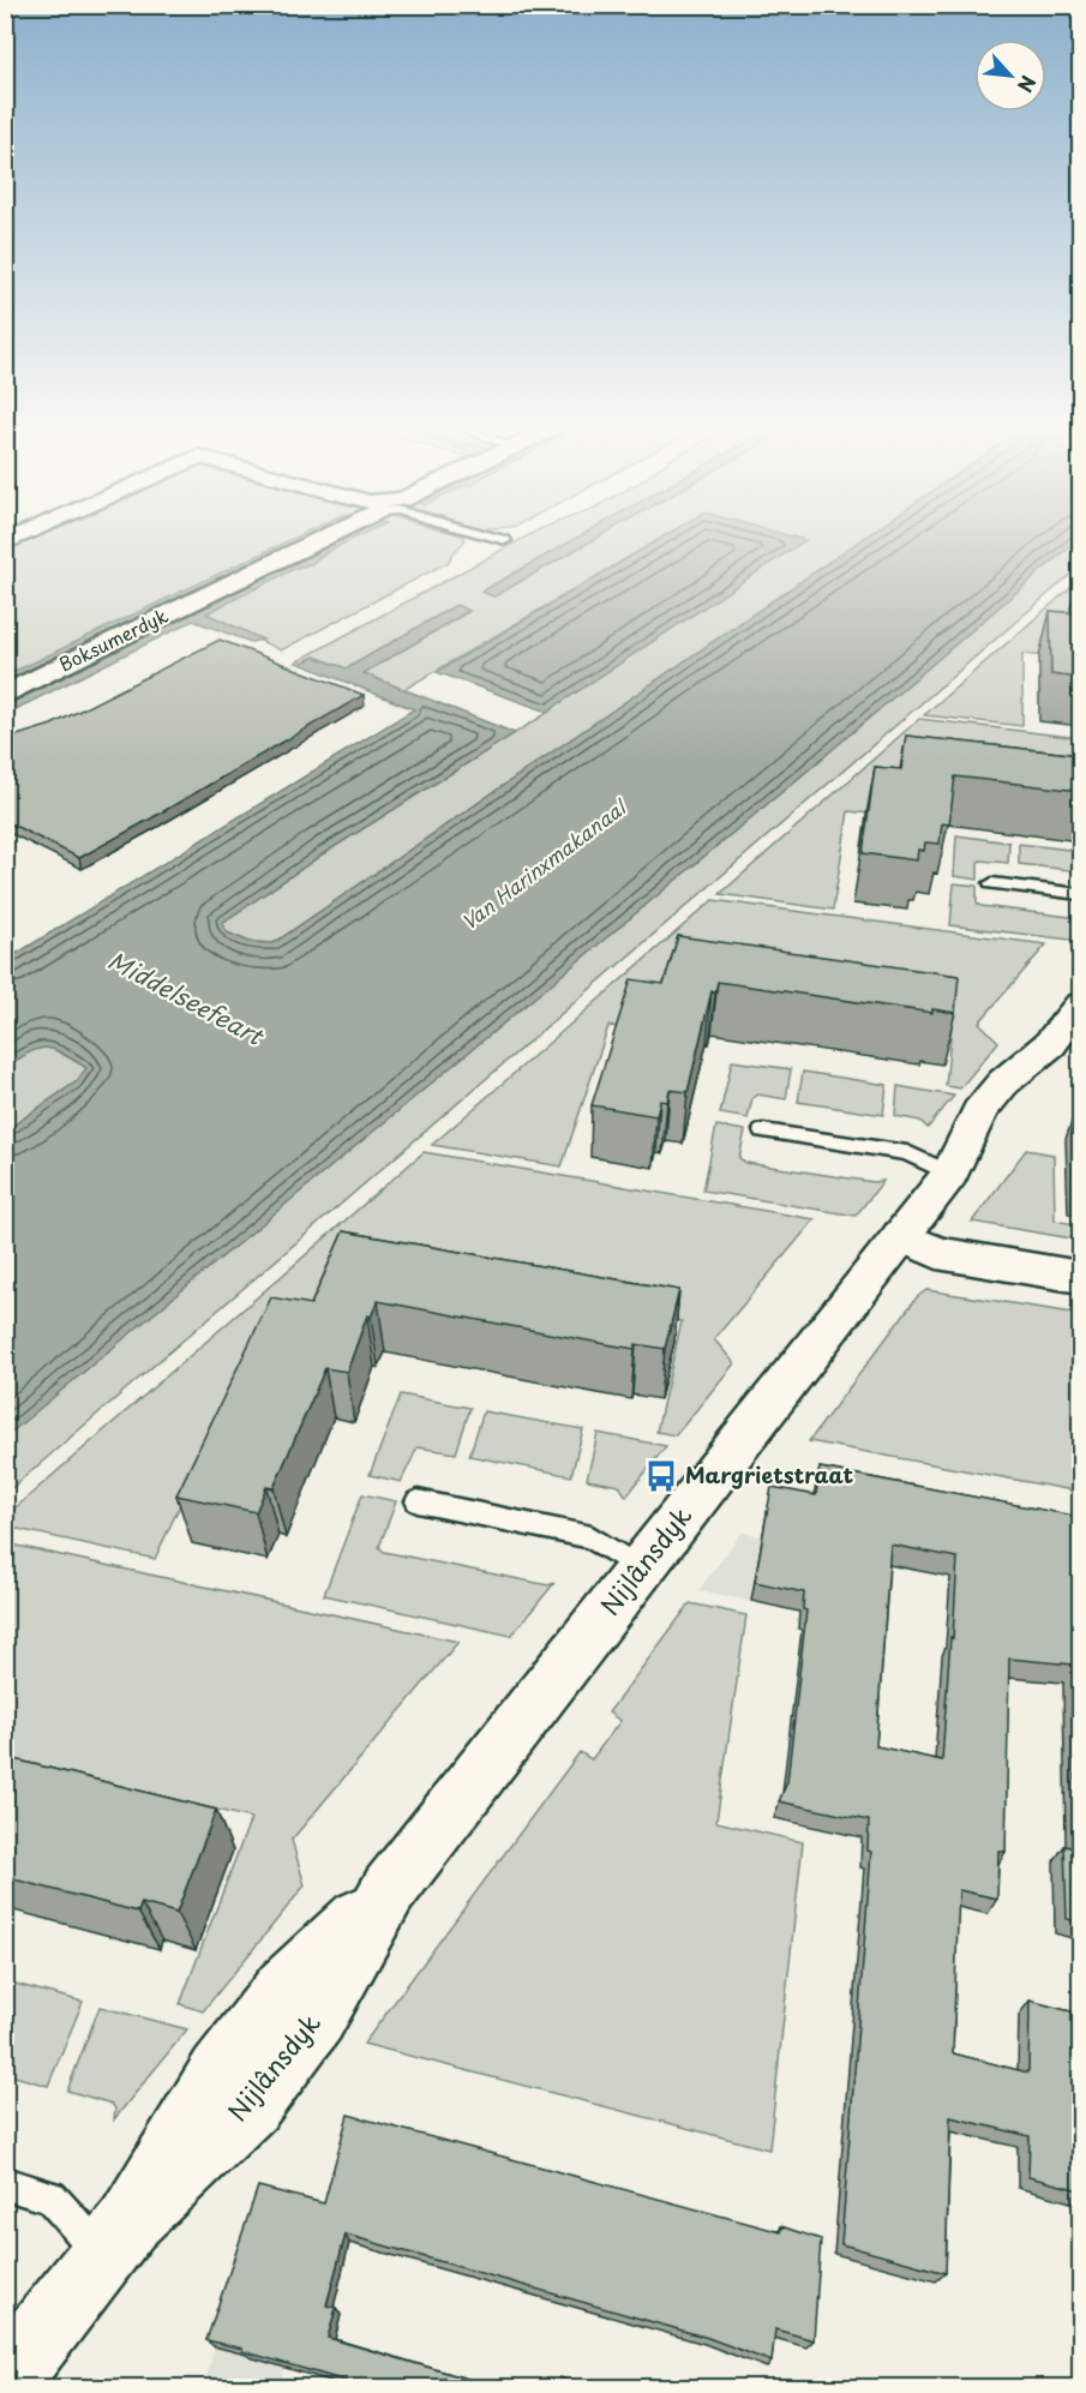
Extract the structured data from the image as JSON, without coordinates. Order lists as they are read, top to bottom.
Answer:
{
  "streets": {
    "street": ["Boksumerdyk", "Nijlânsdyk"]
  },
  "water": ["Van Harinxmakanaal", "Middelseefeart"],
  "places": {
    "bus stop": ["Margrietstraat"]
  },
  "north": "bottom right"
}
